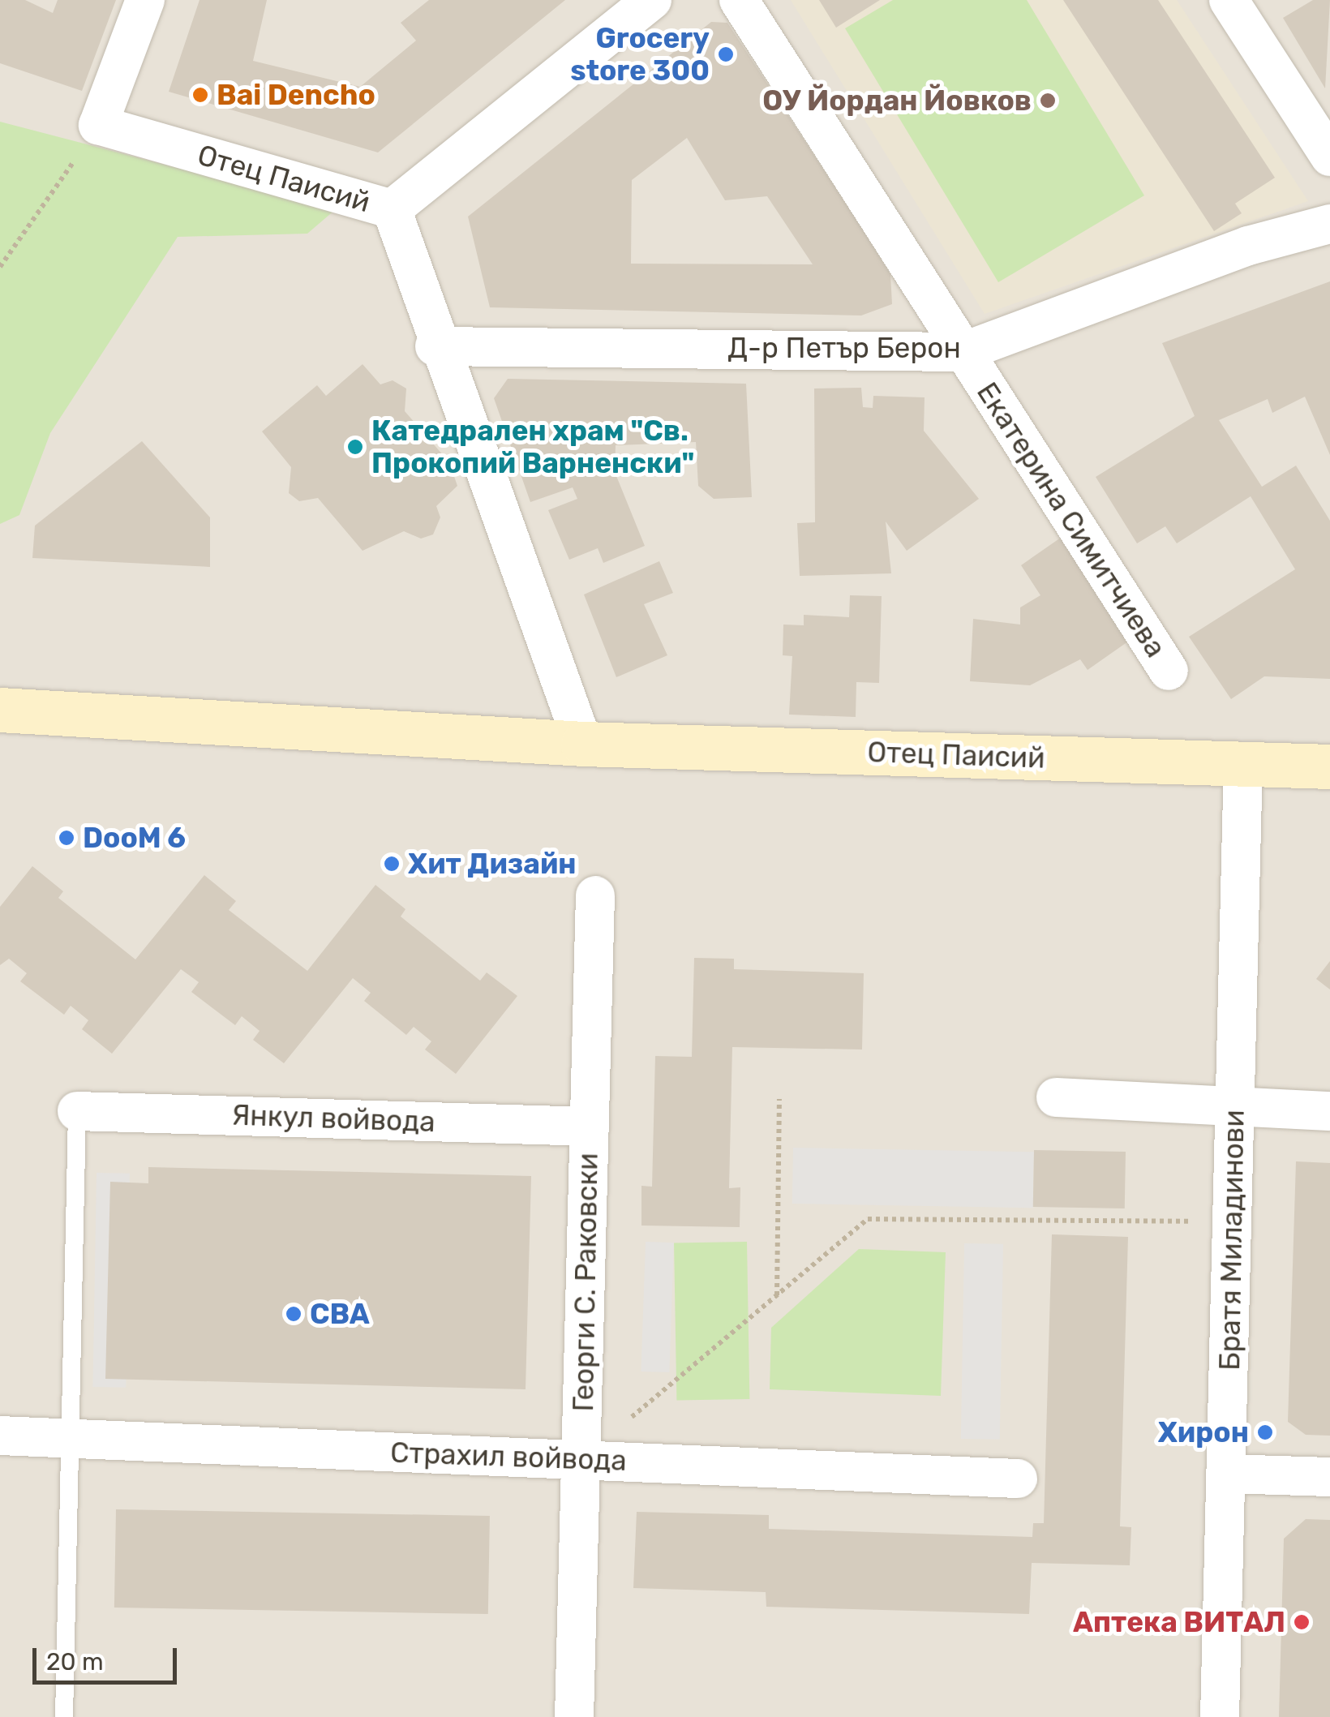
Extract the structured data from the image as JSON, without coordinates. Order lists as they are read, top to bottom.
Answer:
{
  "streets": {
    "street": [
      "Отец Паисий",
      "Д-р Петър Берон",
      "Екатерина Симитчиева",
      "Янкул войвода",
      "Братя Миладинови",
      "Георги С. Раковски",
      "Страхил войвода"
    ]
  },
  "crossings": [
    ["Отец Паисий", "Д-р Петър Берон"],
    ["Отец Паисий", "Братя Миладинови"],
    ["Д-р Петър Берон", "Екатерина Симитчиева"],
    ["Янкул войвода", "Георги С. Раковски"],
    ["Георги С. Раковски", "Страхил войвода"]
  ],
  "places": [
    "Grocery store 300",
    "Bai Dencho",
    "ОУ Йордан Йовков",
    "Катедрален храм \"Св. Прокопий Варненски\"",
    "DooM 6",
    "Хит Дизайн",
    "CBA",
    "Хирон",
    "Аптека ВИТАЛ"
  ],
  "scale_bar": "20 m"
}
